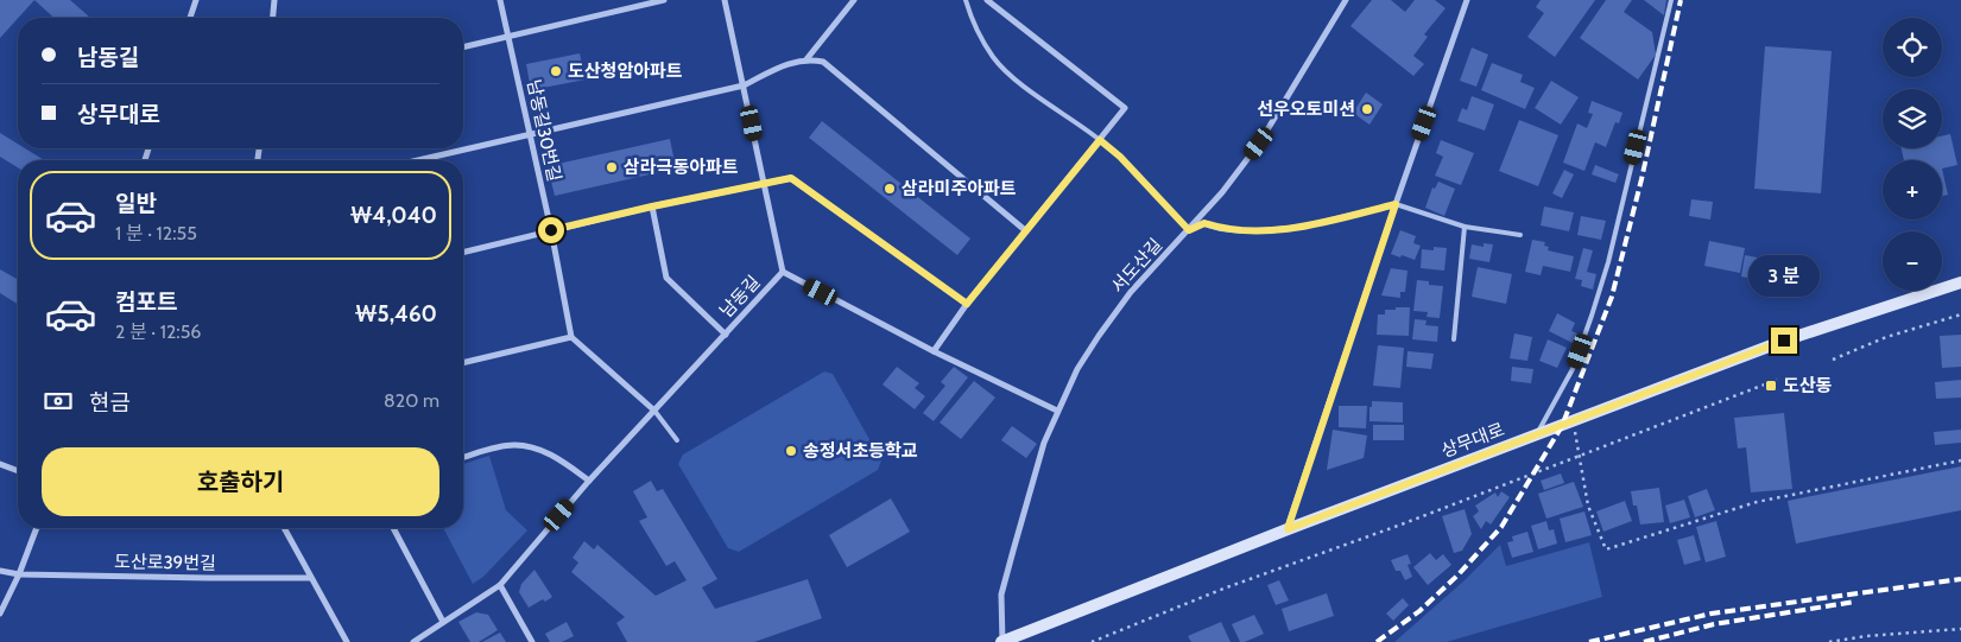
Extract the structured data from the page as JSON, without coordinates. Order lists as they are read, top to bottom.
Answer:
{
  "streets": {
    "main road": ["상무대로"],
    "street": [
      "남동길30번길",
      "서도산길",
      "남동길",
      "도산로39번길"
    ]
  },
  "crossings": [
    ["서도산길", "상무대로"]
  ],
  "places": {
    "other": [
      "도산청암아파트",
      "선우오토미션",
      "삼라극동아파트",
      "삼라미주아파트",
      "송정서초등학교"
    ],
    "transit": ["도산동"]
  },
  "page": {
    "map_buttons": ["+", "−"],
    "banner": ["남동길", "상무대로"],
    "list": [
      {
        "name": "일반",
        "note": "1 분 · 12:55",
        "value": "₩4,040"
      },
      {
        "name": "컴포트",
        "note": "2 분 · 12:56",
        "value": "₩5,460"
      }
    ],
    "bubble": "3 분",
    "pay": ["현금", "820 m"],
    "buttons": "호출하기"
  }
}
